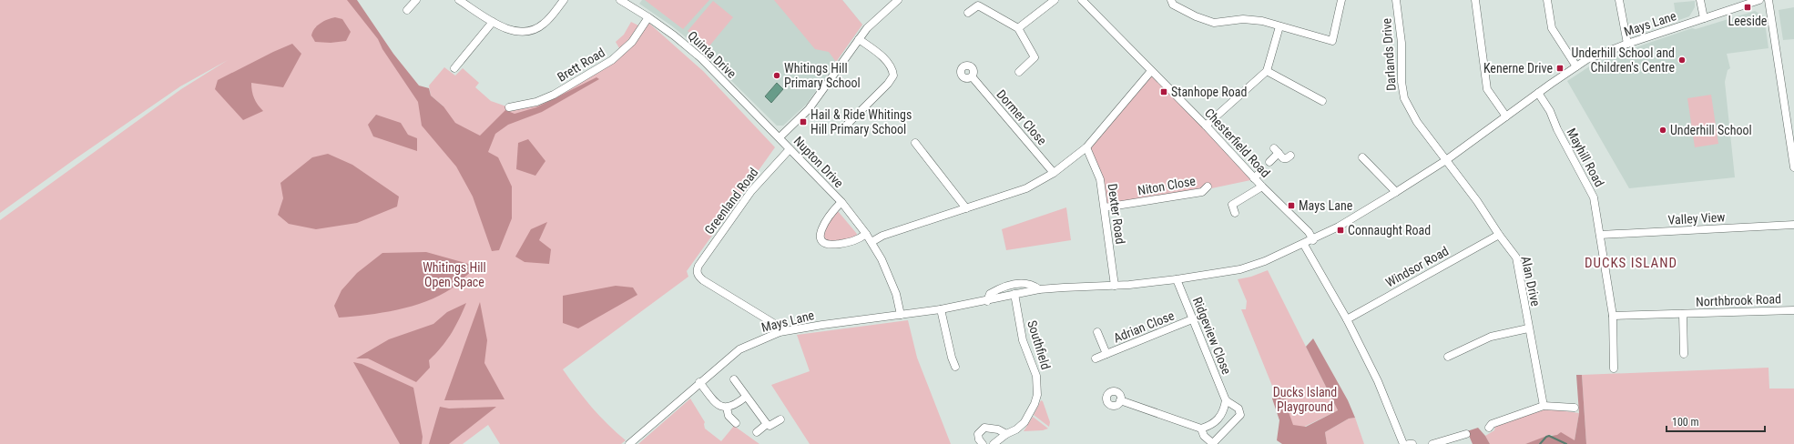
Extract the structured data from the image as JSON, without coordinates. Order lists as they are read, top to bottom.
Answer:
{
  "streets": {
    "street": [
      "Mays Lane",
      "Quinta Drive",
      "Darlands Drive",
      "Brett Road",
      "Dormer Close",
      "Chesterfield Road",
      "Mayhill Road",
      "Nupton Drive",
      "Niton Close",
      "Greenland Road",
      "Dexter Road",
      "Valley View",
      "Windsor Road",
      "Alan Drive",
      "Northbrook Road",
      "Adrian Close",
      "Ridgeview Close",
      "Southfield"
    ]
  },
  "crossings": [
    ["Mays Lane", "Darlands Drive"],
    ["Mays Lane", "Chesterfield Road"],
    ["Mays Lane", "Mayhill Road"],
    ["Mays Lane", "Nupton Drive"],
    ["Mays Lane", "Greenland Road"],
    ["Mays Lane", "Dexter Road"],
    ["Mays Lane", "Alan Drive"],
    ["Mays Lane", "Ridgeview Close"],
    ["Mays Lane", "Southfield"],
    ["Quinta Drive", "Brett Road"],
    ["Quinta Drive", "Nupton Drive"],
    ["Darlands Drive", "Alan Drive"],
    ["Mayhill Road", "Valley View"],
    ["Mayhill Road", "Northbrook Road"],
    ["Nupton Drive", "Greenland Road"],
    ["Niton Close", "Dexter Road"],
    ["Windsor Road", "Alan Drive"],
    ["Adrian Close", "Ridgeview Close"]
  ],
  "districts": ["DUCKS ISLAND"],
  "parks": ["Whitings Hill Open Space", "Ducks Island Playground"],
  "places": {
    "transit": [
      "Leeside",
      "Kenerne Drive",
      "Stanhope Road",
      "Hail & Ride Whitings Hill Primary School",
      "Mays Lane",
      "Connaught Road"
    ],
    "other": ["Underhill School and Children's Centre", "Whitings Hill Primary School", "Underhill School"]
  },
  "scale_bar": "100 m"
}
